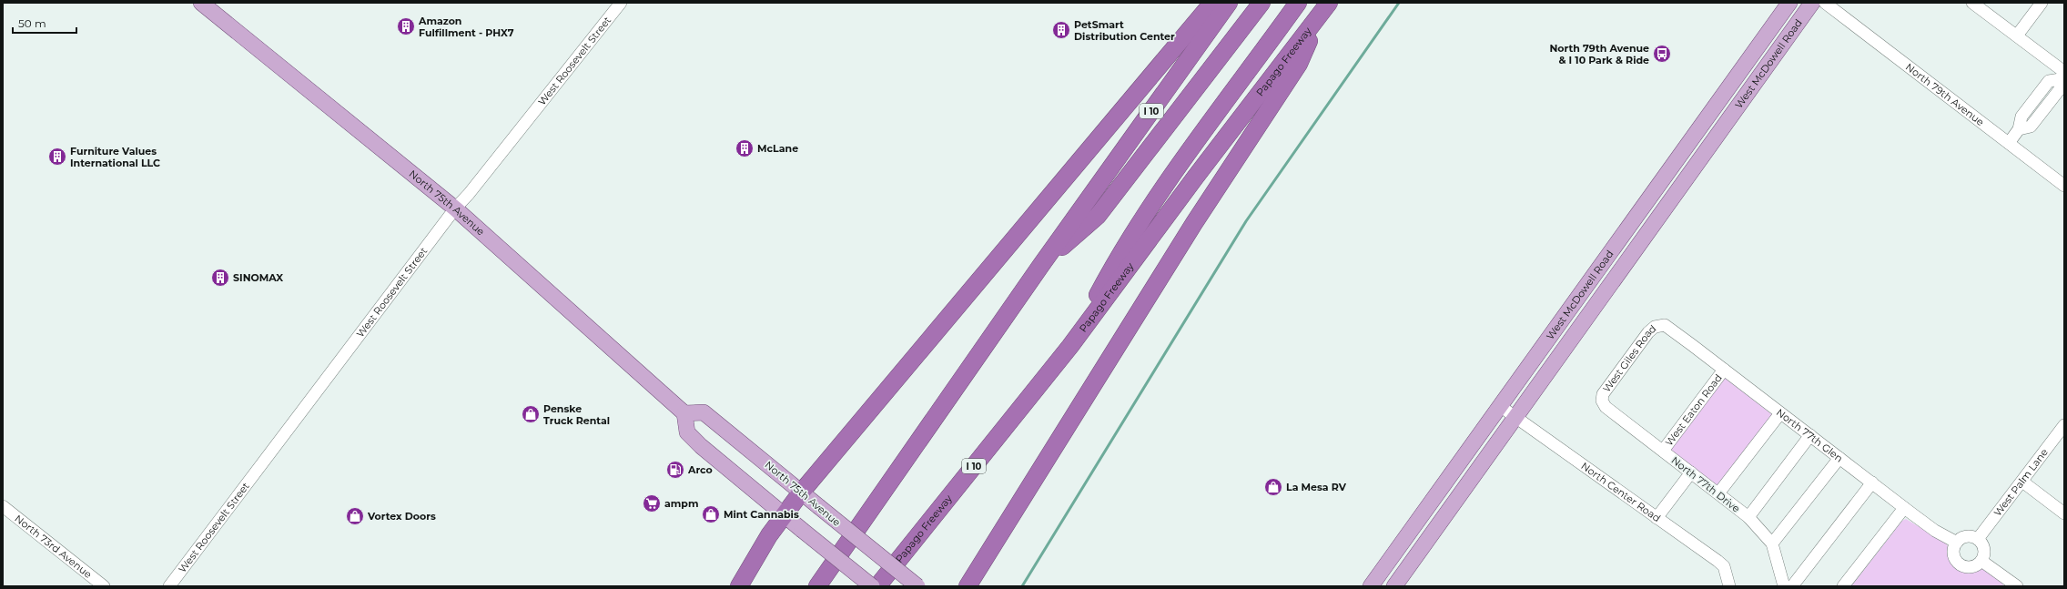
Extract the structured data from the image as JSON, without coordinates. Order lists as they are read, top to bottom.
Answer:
{
  "streets": {
    "highway": ["Papago Freeway", "I 10"],
    "main road": ["West McDowell Road", "North 75th Avenue"],
    "street": [
      "West Roosevelt Street",
      "North 79th Avenue",
      "West Giles Road",
      "West Eaton Road",
      "North 77th Glen",
      "West Palm Lane",
      "North 77th Drive",
      "North Center Road",
      "North 73rd Avenue"
    ]
  },
  "crossings": [
    ["West Roosevelt Street", "North 75th Avenue"],
    ["West McDowell Road", "North Center Road"],
    ["West Giles Road", "North 77th Glen"],
    ["West Giles Road", "North 77th Drive"],
    ["West Eaton Road", "North 77th Glen"],
    ["West Eaton Road", "North 77th Drive"],
    ["North 77th Glen", "West Palm Lane"]
  ],
  "places": {
    "building": [
      "Amazon Fulfillment - PHX7",
      "PetSmart Distribution Center",
      "McLane",
      "Furniture Values International LLC",
      "SINOMAX"
    ],
    "bus stop": ["North 79th Avenue & I 10 Park & Ride"],
    "shop": [
      "Penske Truck Rental",
      "La Mesa RV",
      "Mint Cannabis",
      "Vortex Doors"
    ],
    "fuel station": ["Arco"],
    "supermarket": ["ampm"]
  },
  "scale_bar": "50 m"
}
